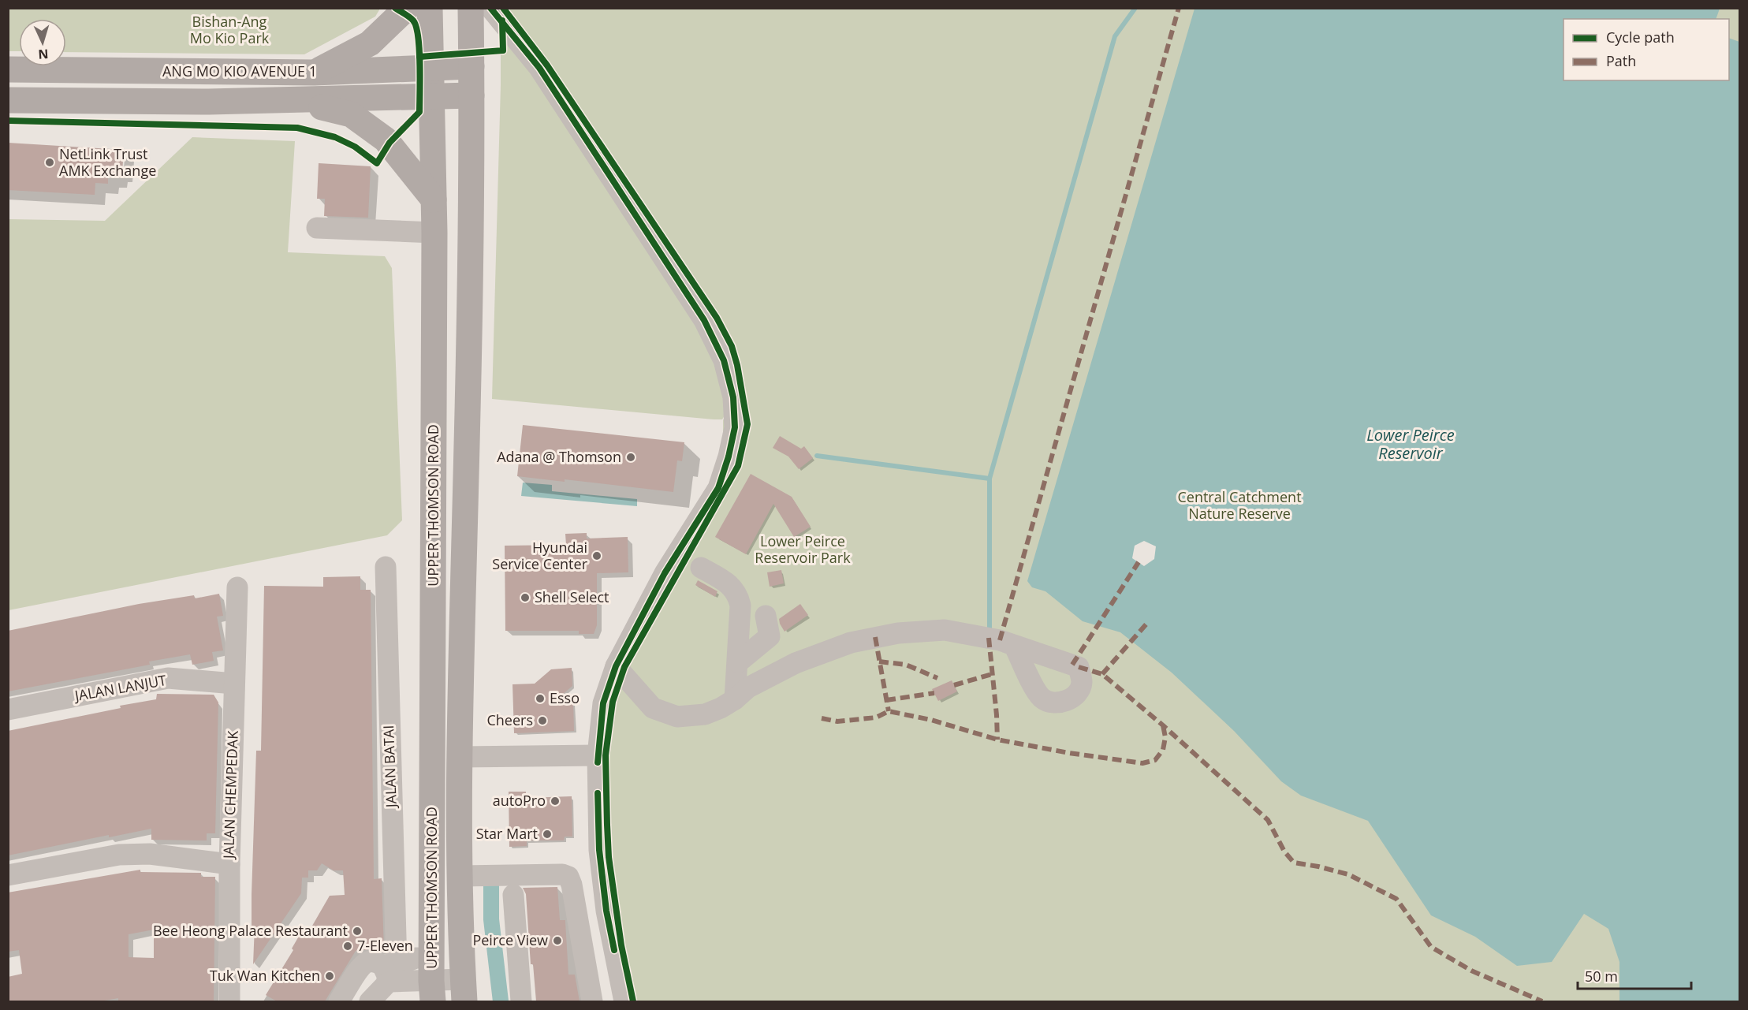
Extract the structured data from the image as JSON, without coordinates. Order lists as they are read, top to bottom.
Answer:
{
  "streets": {
    "main road": ["ANG MO KIO AVENUE 1", "UPPER THOMSON ROAD"],
    "street": ["JALAN LANJUT", "JALAN BATAI", "JALAN CHEMPEDAK"]
  },
  "crossings": [
    ["ANG MO KIO AVENUE 1", "UPPER THOMSON ROAD"],
    ["JALAN LANJUT", "JALAN CHEMPEDAK"]
  ],
  "water": ["Lower Peirce Reservoir"],
  "parks": ["Bishan-Ang Mo Kio Park", "Central Catchment Nature Reserve", "Lower Peirce Reservoir Park"],
  "places": [
    "NetLink Trust AMK Exchange",
    "Adana @ Thomson",
    "Hyundai Service Center",
    "Shell Select",
    "Esso",
    "Cheers",
    "autoPro",
    "Star Mart",
    "Bee Heong Palace Restaurant",
    "Peirce View",
    "7-Eleven",
    "Tuk Wan Kitchen"
  ],
  "legend": ["Cycle path", "Path"],
  "scale_bar": "50 m",
  "north": "bottom"
}
